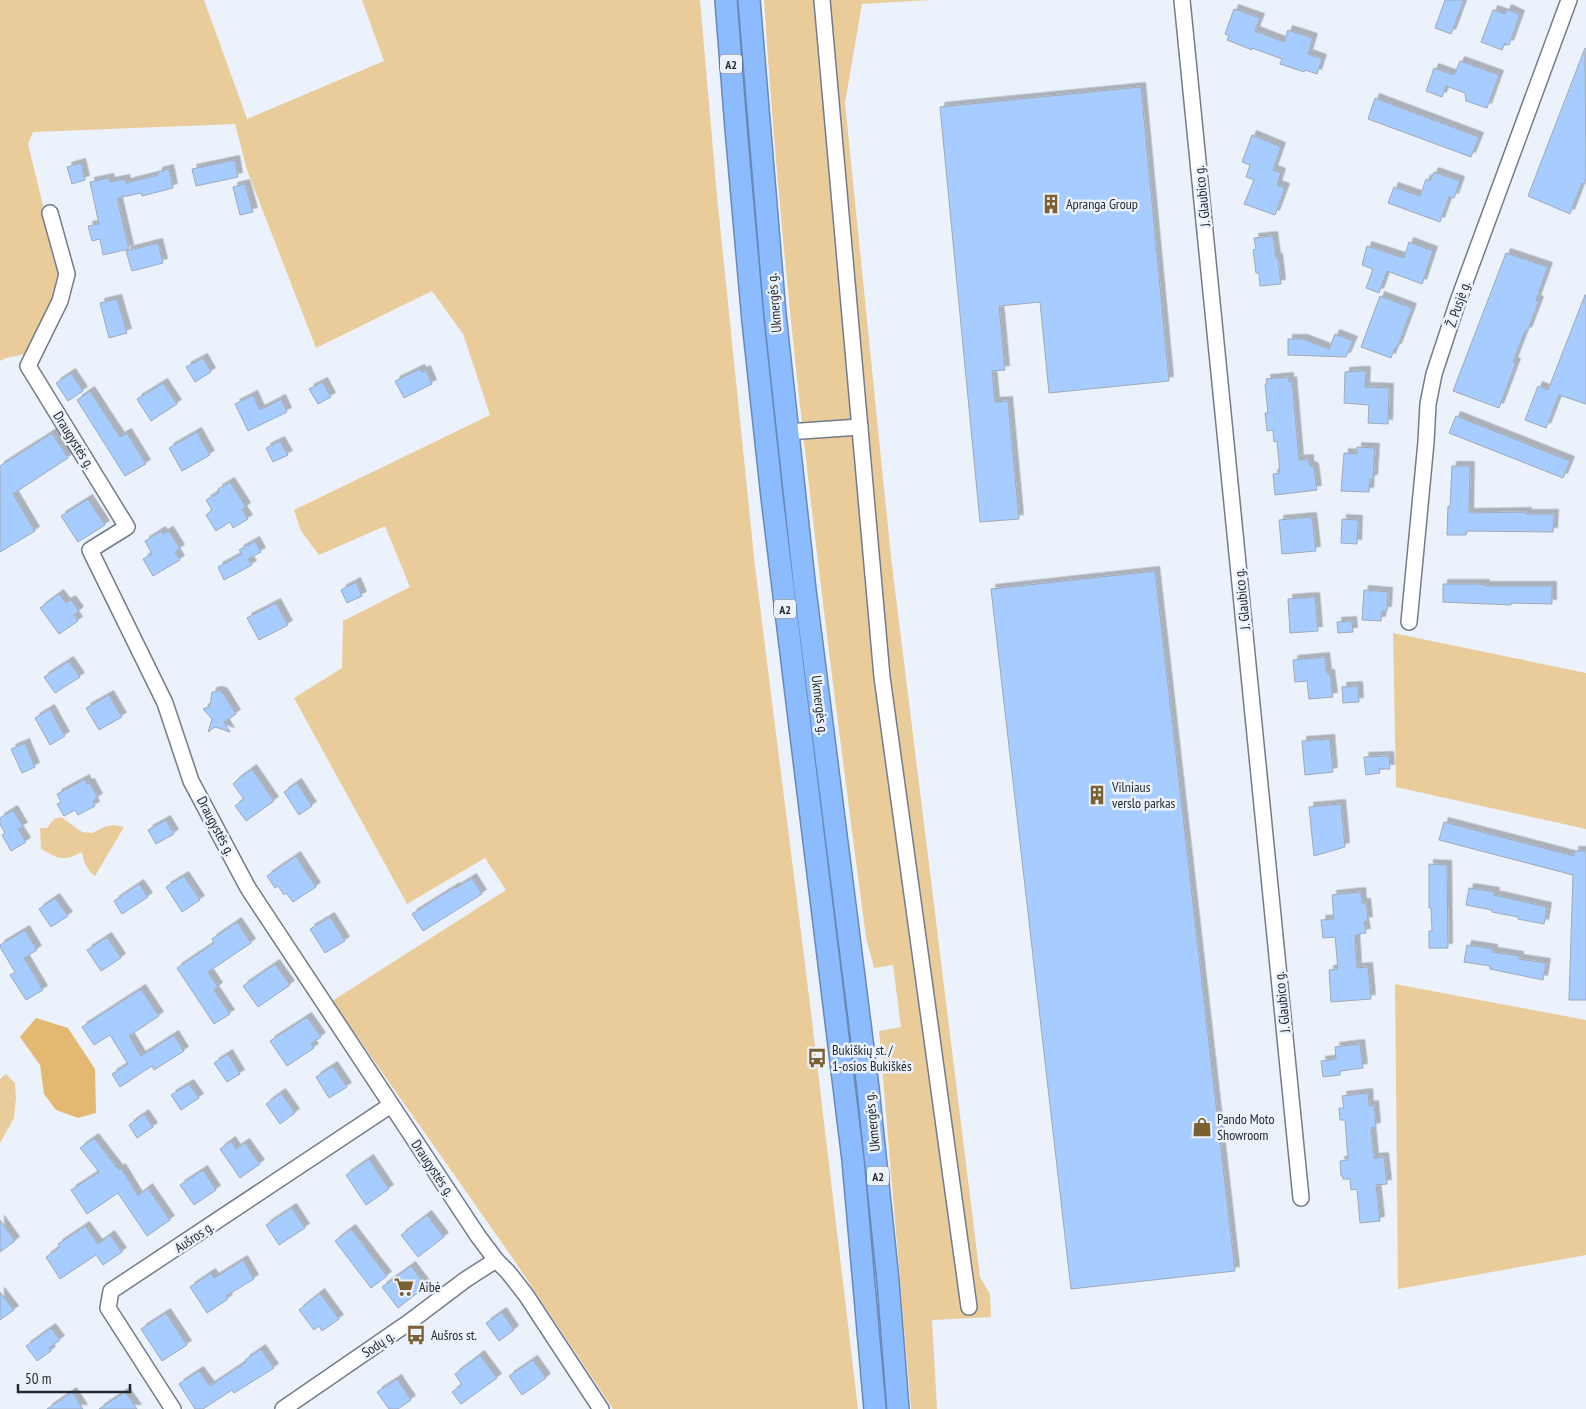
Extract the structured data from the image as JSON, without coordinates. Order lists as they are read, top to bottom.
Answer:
{
  "streets": {
    "highway": ["A2", "Ukmergės g."],
    "street": [
      "J. Glaubico g.",
      "Ž. Pusjė g.",
      "Draugystės g.",
      "Aušros g.",
      "Sodų g."
    ]
  },
  "crossings": [
    ["Draugystės g.", "Aušros g."],
    ["Draugystės g.", "Sodų g."]
  ],
  "places": {
    "building": ["Apranga Group", "Vilniaus verslo parkas"],
    "bus stop": ["Bukiškių st. / 1-osios Bukiškės", "Aušros st."],
    "shop": ["Pando Moto Showroom"],
    "supermarket": ["Aibė"]
  },
  "scale_bar": "50 m"
}
